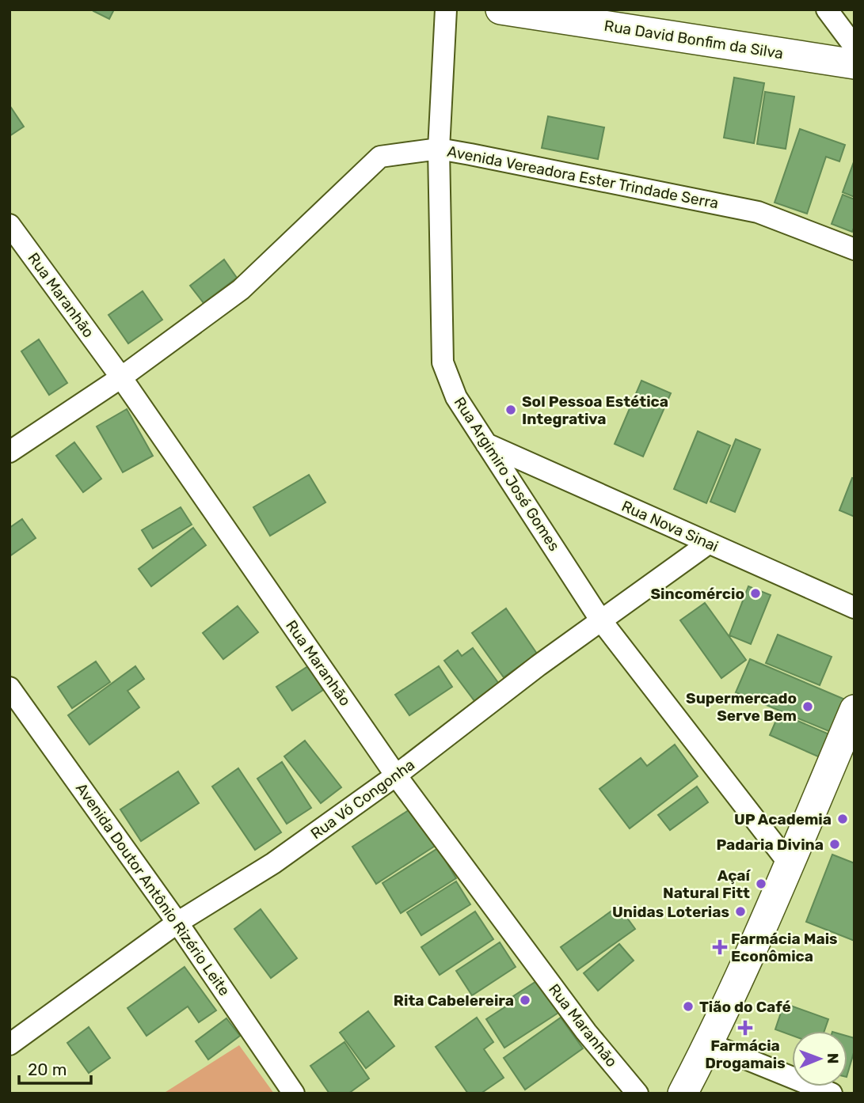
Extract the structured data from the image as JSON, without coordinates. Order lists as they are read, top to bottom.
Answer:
{
  "streets": {
    "street": [
      "Rua David Bonfim da Silva",
      "Avenida Vereadora Ester Trindade Serra",
      "Rua Maranhão",
      "Rua Argimiro José Gomes",
      "Rua Nova Sinai",
      "Rua Vó Congonha",
      "Avenida Doutor Antônio Rizério Leite"
    ]
  },
  "crossings": [
    ["Avenida Vereadora Ester Trindade Serra", "Rua Maranhão"],
    ["Avenida Vereadora Ester Trindade Serra", "Rua Argimiro José Gomes"],
    ["Rua Maranhão", "Rua Vó Congonha"],
    ["Rua Argimiro José Gomes", "Rua Nova Sinai"],
    ["Rua Argimiro José Gomes", "Rua Vó Congonha"],
    ["Rua Nova Sinai", "Rua Vó Congonha"],
    ["Rua Vó Congonha", "Avenida Doutor Antônio Rizério Leite"]
  ],
  "places": {
    "other": [
      "Sol Pessoa Estética Integrativa",
      "Sincomércio",
      "Supermercado Serve Bem",
      "UP Academia",
      "Padaria Divina",
      "Açaí Natural Fitt",
      "Unidas Loterias",
      "Rita Cabelereira",
      "Tião do Café"
    ],
    "health": ["Farmácia Mais Econômica", "Farmácia Drogamais"]
  },
  "scale_bar": "20 m",
  "north": "right"
}
